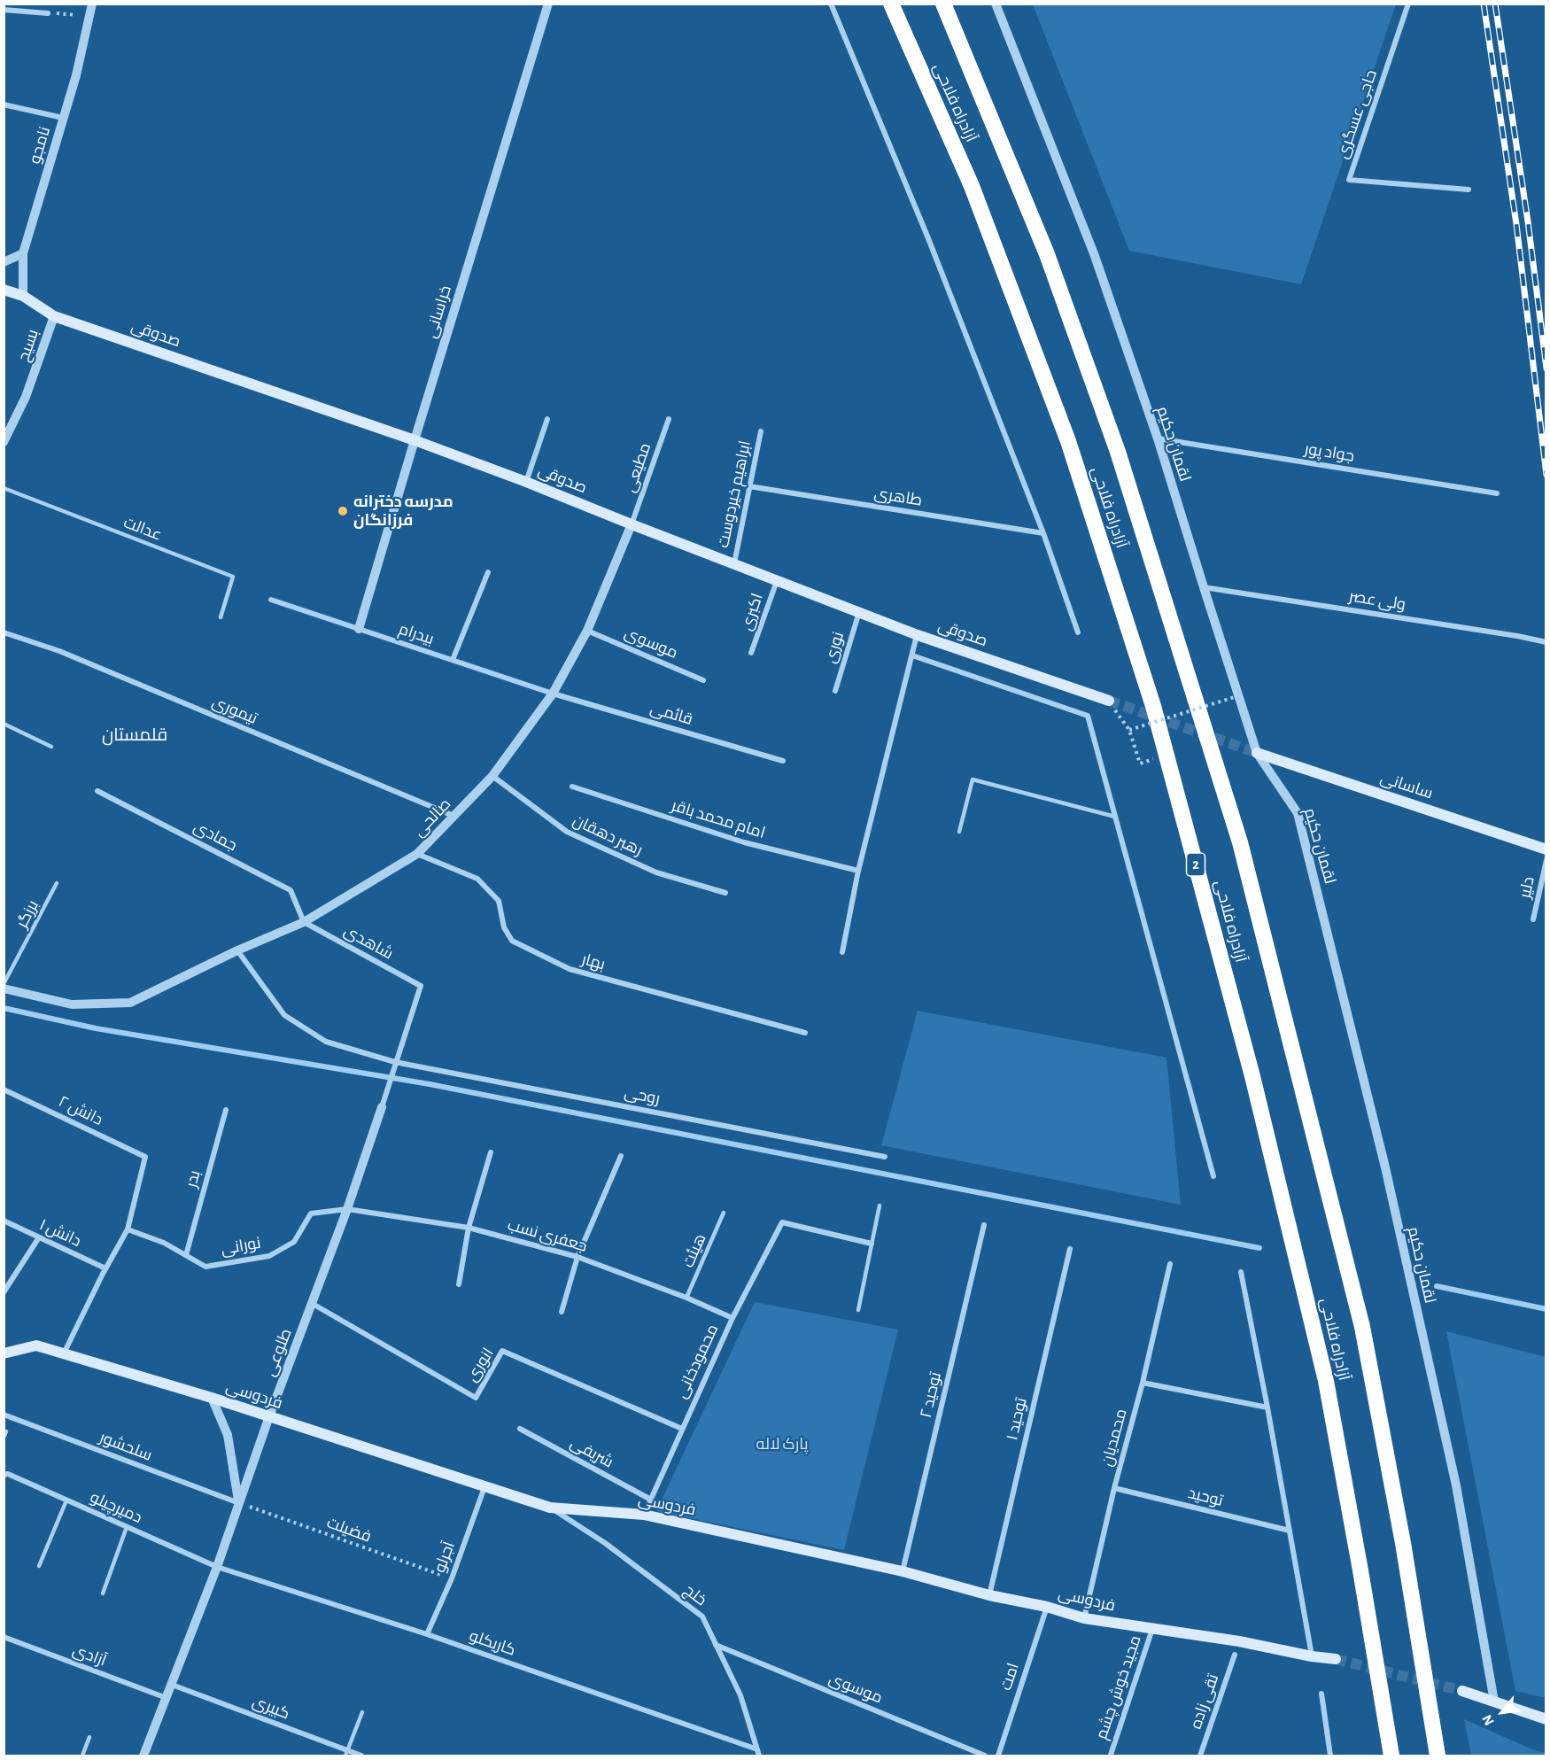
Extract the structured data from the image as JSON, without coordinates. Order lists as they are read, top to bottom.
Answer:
{
  "streets": {
    "highway": ["آزادراه فلاحی", "2"],
    "main road": ["صدوقی", "ساسانی", "فردوسی"],
    "street": [
      "حاجی عسگری",
      "نامجو",
      "خراسانی",
      "بسیح",
      "لقمان حکیم",
      "جواد پور",
      "مطیعی",
      "ابراهیم خیردوست",
      "طاهری",
      "ولی عصر",
      "اکبری",
      "بیدرام",
      "موسوی",
      "نوری",
      "تیموری",
      "قائمی",
      "صالحی",
      "امام محمد باقر",
      "رهبر دهقان",
      "جمادی",
      "دلیر",
      "شاهدی",
      "بهار",
      "روحی",
      "دانش ۲",
      "بدر",
      "دانش ۱",
      "جعفری نسب",
      "نورانی",
      "طلوعی",
      "محمودخانی",
      "انوری",
      "توحید ۲",
      "توحید ۱",
      "محمدیان",
      "سلحشور",
      "شریفی",
      "توحید",
      "دمیرچیلو",
      "آجرلو",
      "خلج",
      "کاریکلو",
      "آزادی",
      "امت",
      "مجید خوش چشم",
      "تقی زاده",
      "کبیری"
    ],
    "lane": ["عدالت", "برزگر", "هیئت"],
    "path": ["فضیلت"]
  },
  "crossings": [
    ["نامجو", "صدوقی"],
    ["خراسانی", "صدوقی"],
    ["خراسانی", "بیدرام"],
    ["صدوقی", "بسیح"],
    ["صدوقی", "مطیعی"],
    ["صدوقی", "ابراهیم خیردوست"],
    ["صدوقی", "اکبری"],
    ["صدوقی", "نوری"],
    ["صدوقی", "صالحی"],
    ["لقمان حکیم", "جواد پور"],
    ["لقمان حکیم", "ولی عصر"],
    ["لقمان حکیم", "ساسانی"],
    ["مطیعی", "صالحی"],
    ["ابراهیم خیردوست", "طاهری"],
    ["بیدرام", "قائمی"],
    ["بیدرام", "صالحی"],
    ["موسوی", "صالحی"],
    ["موسوی", "خلج"],
    ["تیموری", "صالحی"],
    ["قائمی", "صالحی"],
    ["صالحی", "رهبر دهقان"],
    ["صالحی", "جمادی"],
    ["صالحی", "شاهدی"],
    ["صالحی", "بهار"],
    ["صالحی", "روحی"],
    ["جمادی", "شاهدی"],
    ["شاهدی", "طلوعی"],
    ["روحی", "طلوعی"],
    ["دانش ۲", "نورانی"],
    ["بدر", "نورانی"],
    ["جعفری نسب", "نورانی"],
    ["جعفری نسب", "هیئت"],
    ["جعفری نسب", "طلوعی"],
    ["جعفری نسب", "محمودخانی"],
    ["نورانی", "طلوعی"],
    ["طلوعی", "انوری"],
    ["طلوعی", "فردوسی"],
    ["طلوعی", "سلحشور"],
    ["طلوعی", "دمیرچیلو"],
    ["طلوعی", "فضیلت"],
    ["طلوعی", "کاریکلو"],
    ["طلوعی", "آزادی"],
    ["طلوعی", "کبیری"],
    ["محمودخانی", "انوری"],
    ["محمودخانی", "فردوسی"],
    ["محمودخانی", "شریفی"],
    ["فردوسی", "توحید ۲"],
    ["فردوسی", "توحید ۱"],
    ["فردوسی", "محمدیان"],
    ["فردوسی", "آجرلو"],
    ["فردوسی", "خلج"],
    ["فردوسی", "امت"],
    ["فردوسی", "مجید خوش چشم"],
    ["محمدیان", "توحید"],
    ["سلحشور", "فضیلت"],
    ["دمیرچیلو", "کاریکلو"],
    ["فضیلت", "آجرلو"],
    ["آجرلو", "کاریکلو"],
    ["خلج", "کاریکلو"]
  ],
  "districts": ["قلمستان"],
  "parks": ["پارک لاله"],
  "places": ["مدرسه دخترانه فرزانگان"],
  "north": "bottom left"
}
